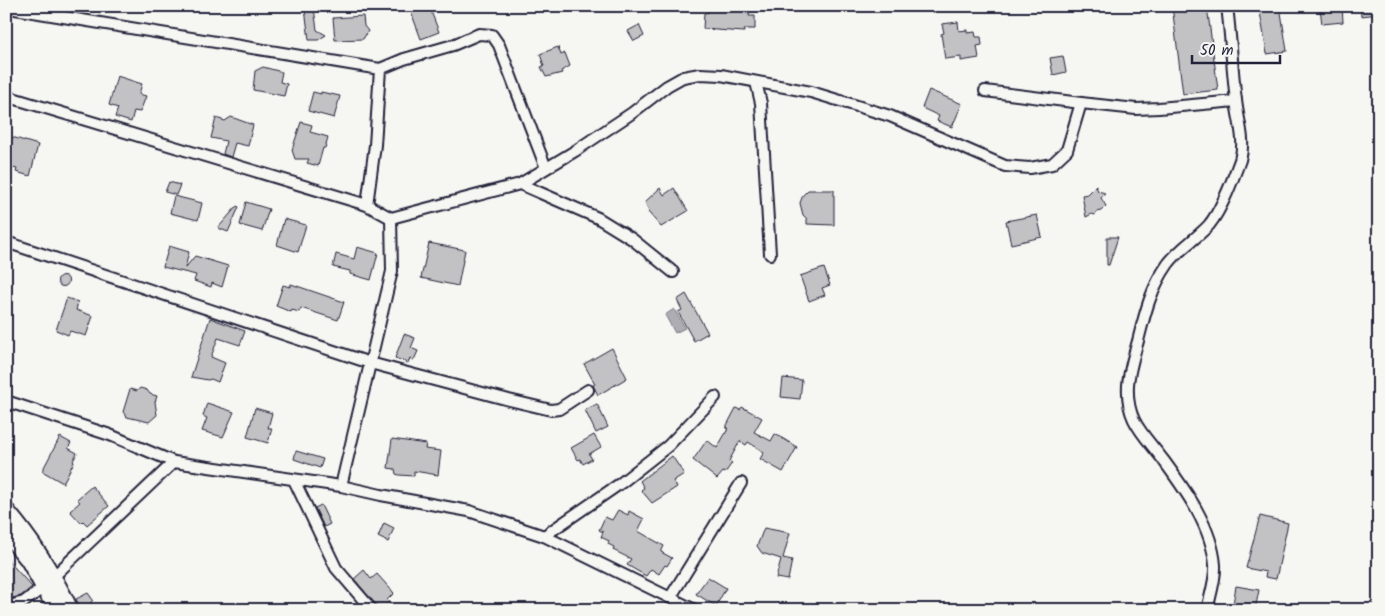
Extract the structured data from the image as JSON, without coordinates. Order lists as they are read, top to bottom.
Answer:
{
  "scale_bar": "50 m"
}
